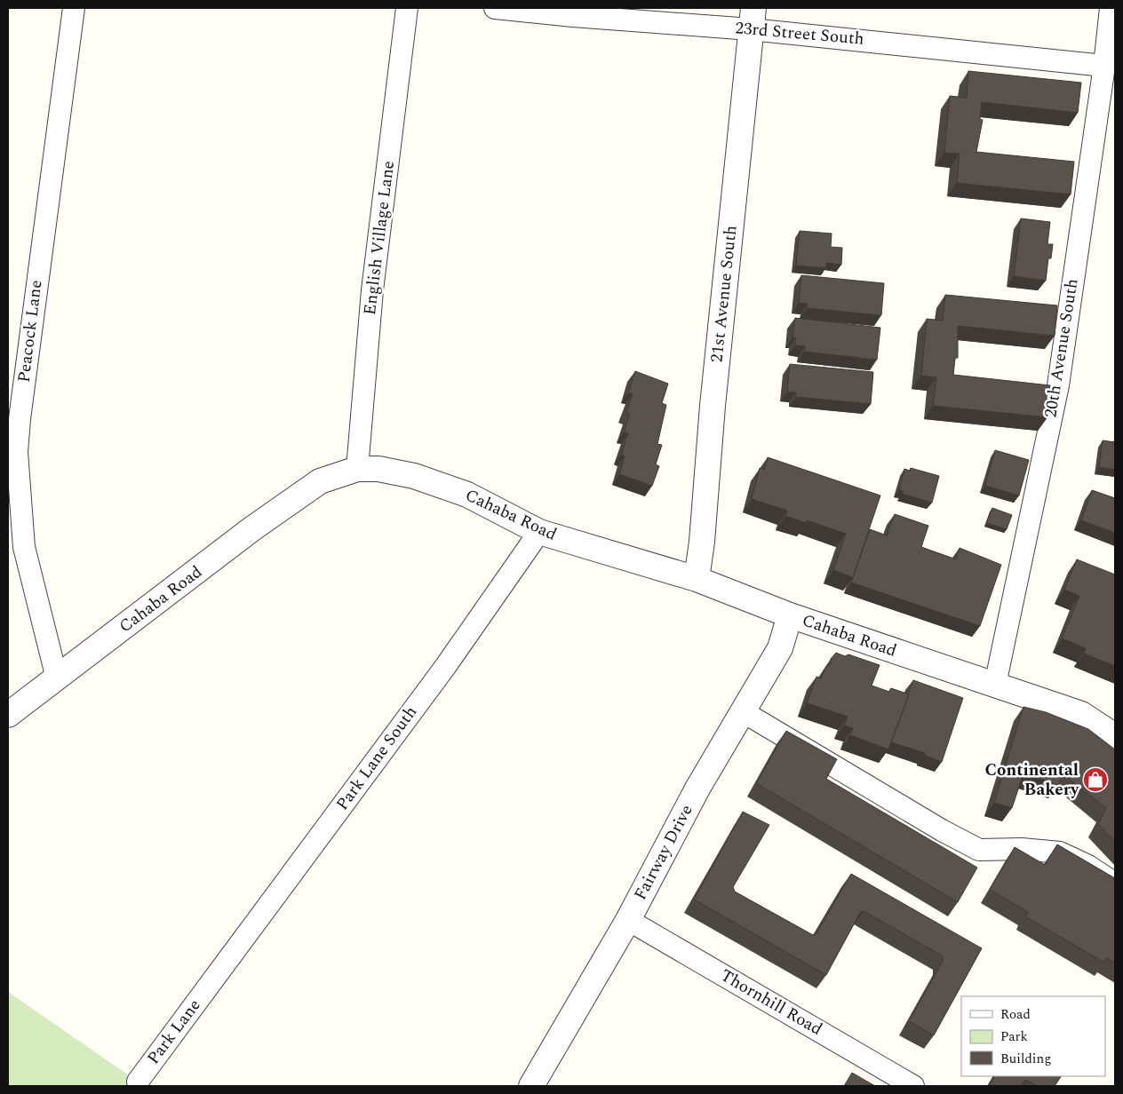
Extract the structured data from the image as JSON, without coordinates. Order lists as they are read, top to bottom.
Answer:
{
  "streets": {
    "street": [
      "23rd Street South",
      "English Village Lane",
      "21st Avenue South",
      "Peacock Lane",
      "20th Avenue South",
      "Cahaba Road",
      "Park Lane South",
      "Fairway Drive",
      "Thornhill Road",
      "Park Lane"
    ]
  },
  "crossings": [
    ["23rd Street South", "21st Avenue South"],
    ["23rd Street South", "20th Avenue South"],
    ["English Village Lane", "Cahaba Road"],
    ["21st Avenue South", "Cahaba Road"],
    ["Peacock Lane", "Cahaba Road"],
    ["20th Avenue South", "Cahaba Road"],
    ["Cahaba Road", "Park Lane South"],
    ["Cahaba Road", "Fairway Drive"],
    ["Park Lane South", "Park Lane"],
    ["Fairway Drive", "Thornhill Road"]
  ],
  "places": {
    "shop": ["Continental Bakery"]
  },
  "legend": ["Road", "Park", "Building"]
}
